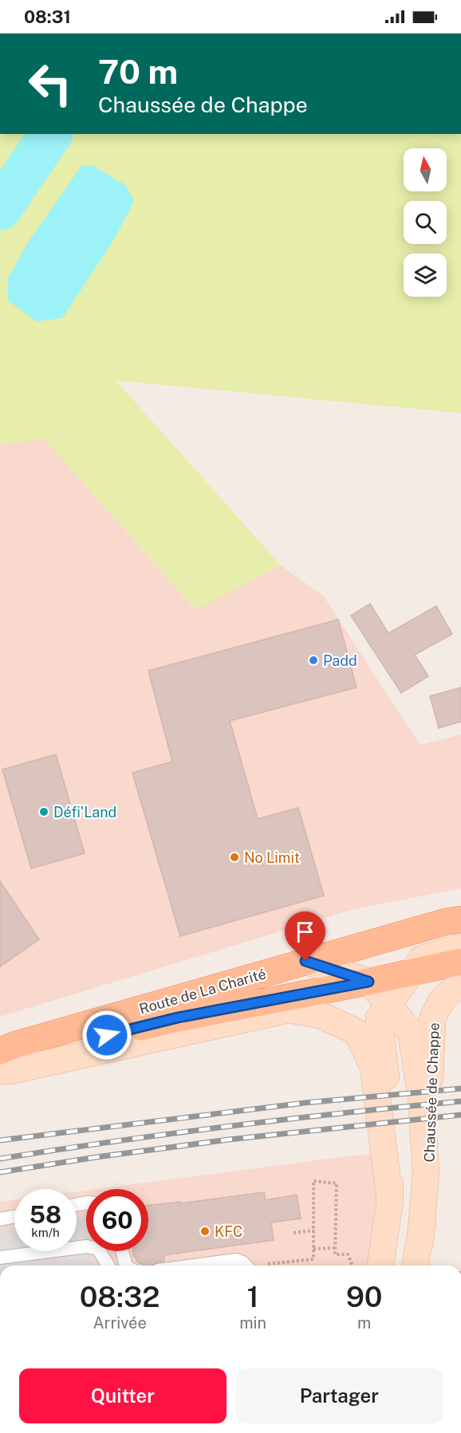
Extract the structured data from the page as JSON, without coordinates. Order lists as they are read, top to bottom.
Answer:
{
  "streets": {
    "main road": ["Route de La Charité", "Chaussée de Chappe"]
  },
  "crossings": [
    ["Route de La Charité", "Chaussée de Chappe"]
  ],
  "places": [
    "Padd",
    "Défi'Land",
    "No Limit",
    "KFC"
  ],
  "north": "top",
  "page": {
    "status": "08:31",
    "turn": ["70 m", "Chaussée de Chappe"],
    "speed": "58 km/h",
    "limit": "60",
    "eta": [
      "08:32",
      "Arrivée",
      "1",
      "min",
      "90",
      "m"
    ],
    "buttons": ["Quitter", "Partager"]
  }
}
